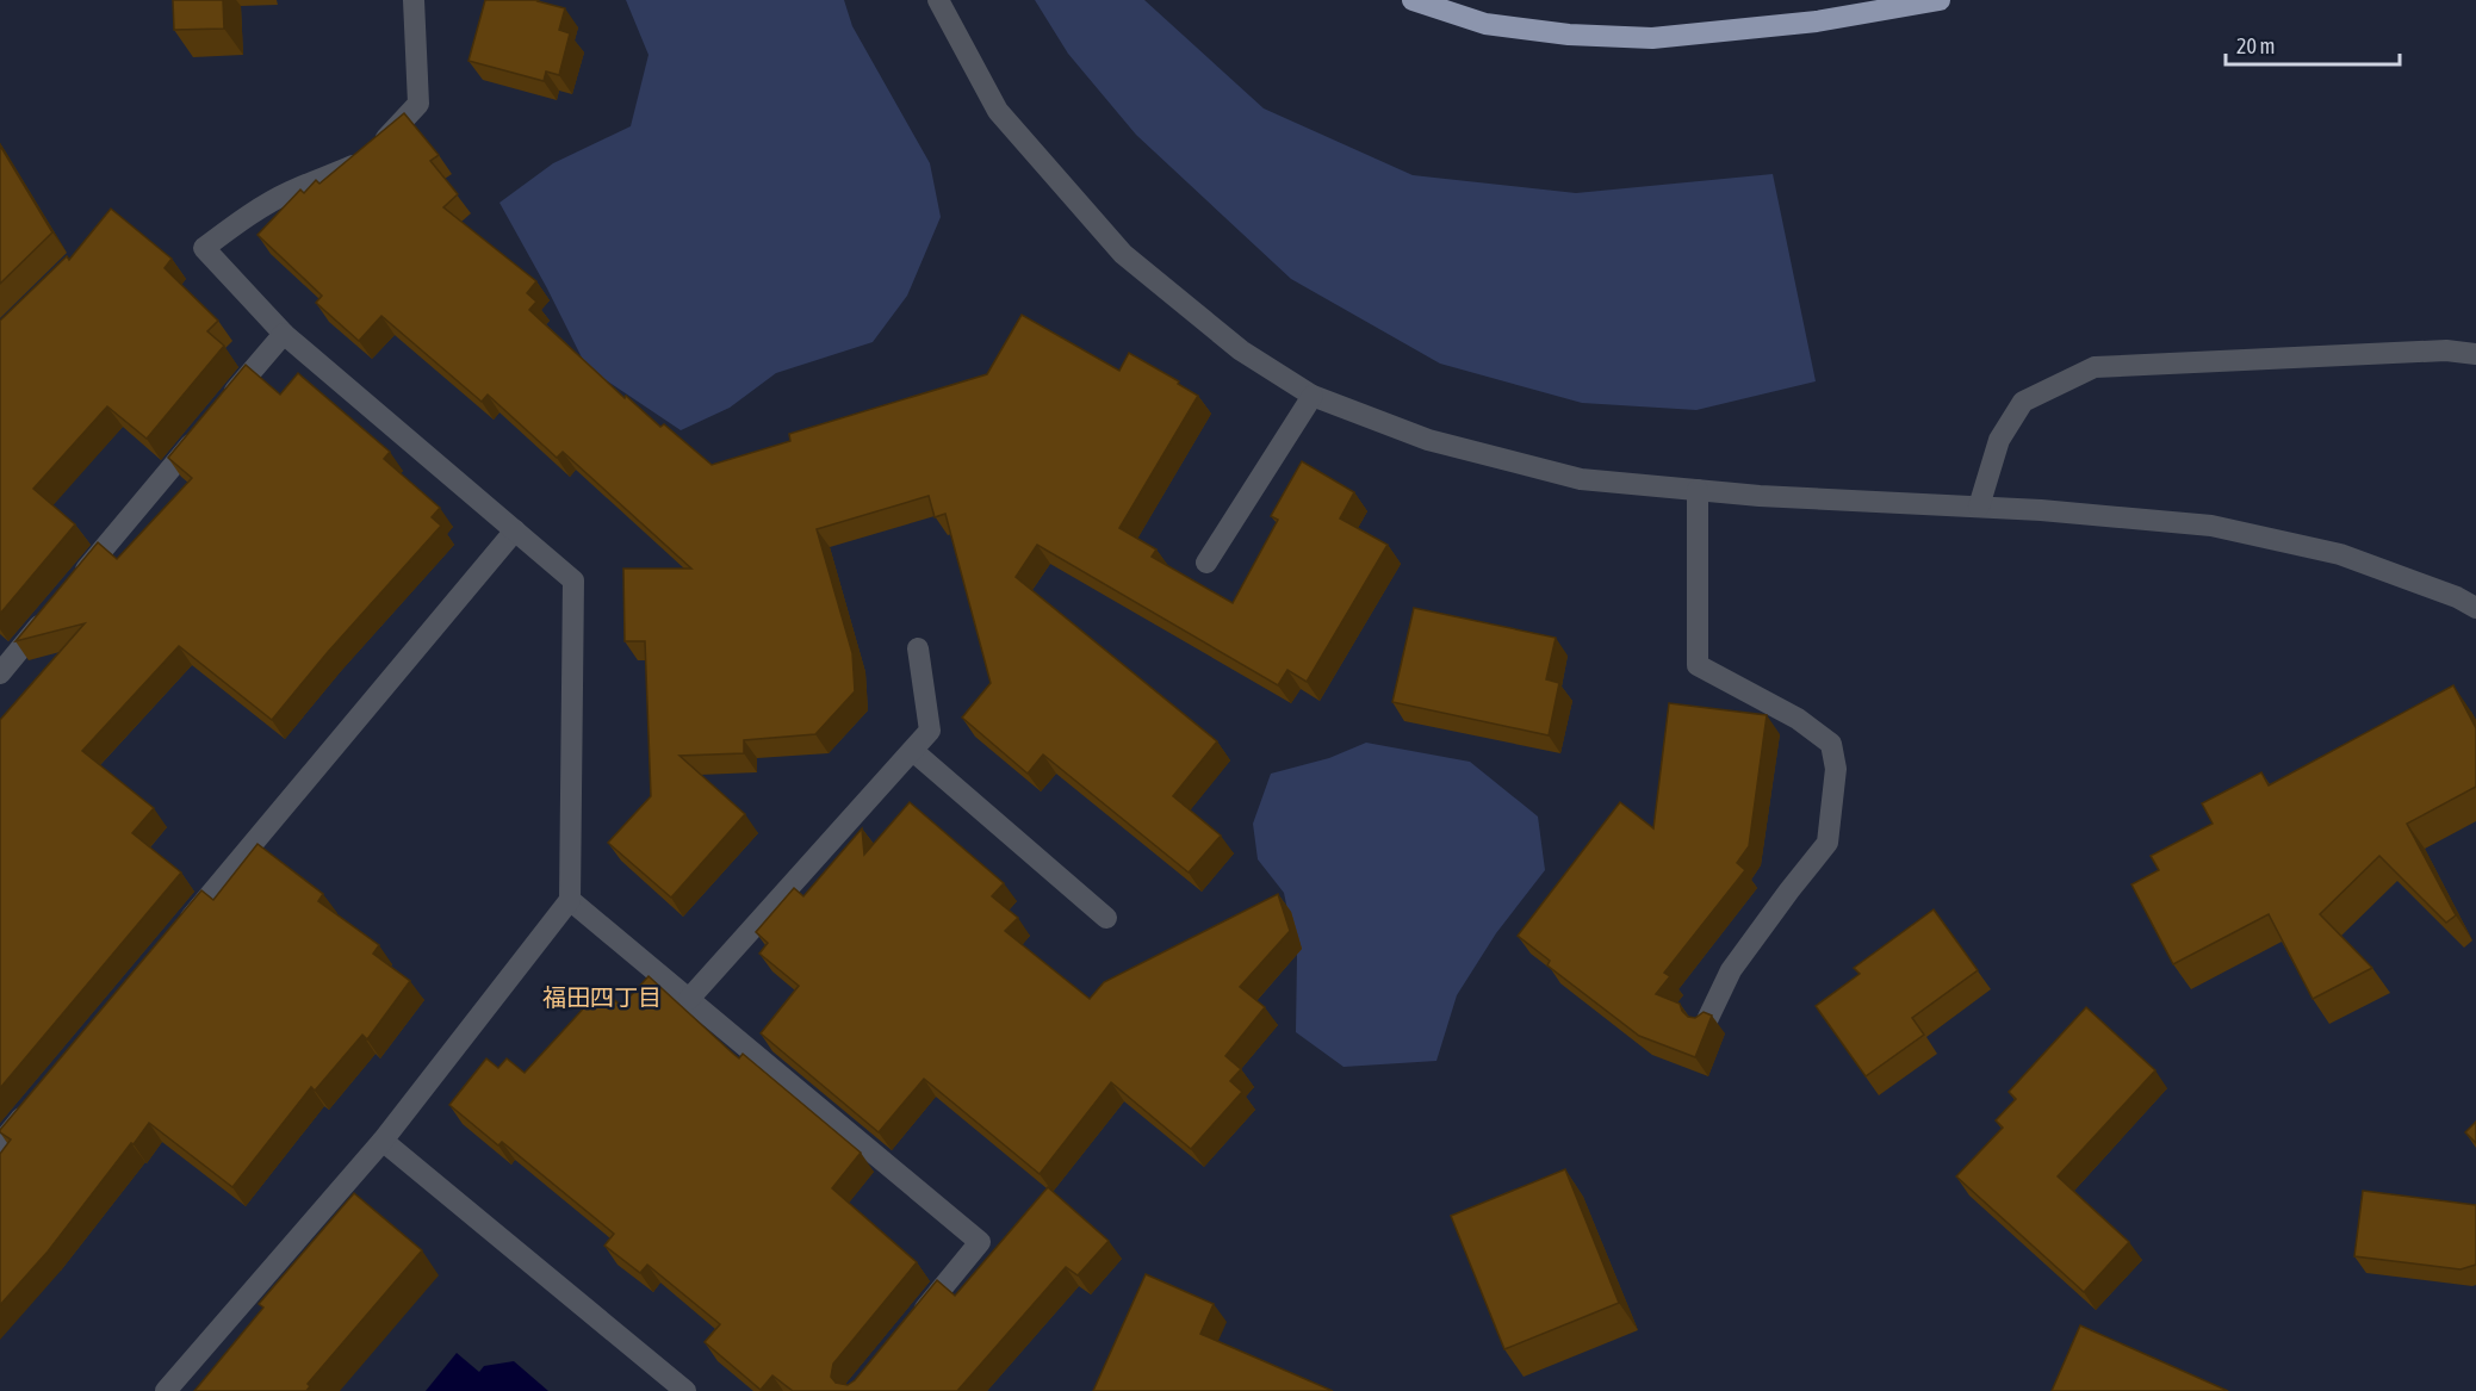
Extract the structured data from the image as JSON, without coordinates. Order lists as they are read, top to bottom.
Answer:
{
  "districts": ["福田四丁目"],
  "scale_bar": "20 m"
}
